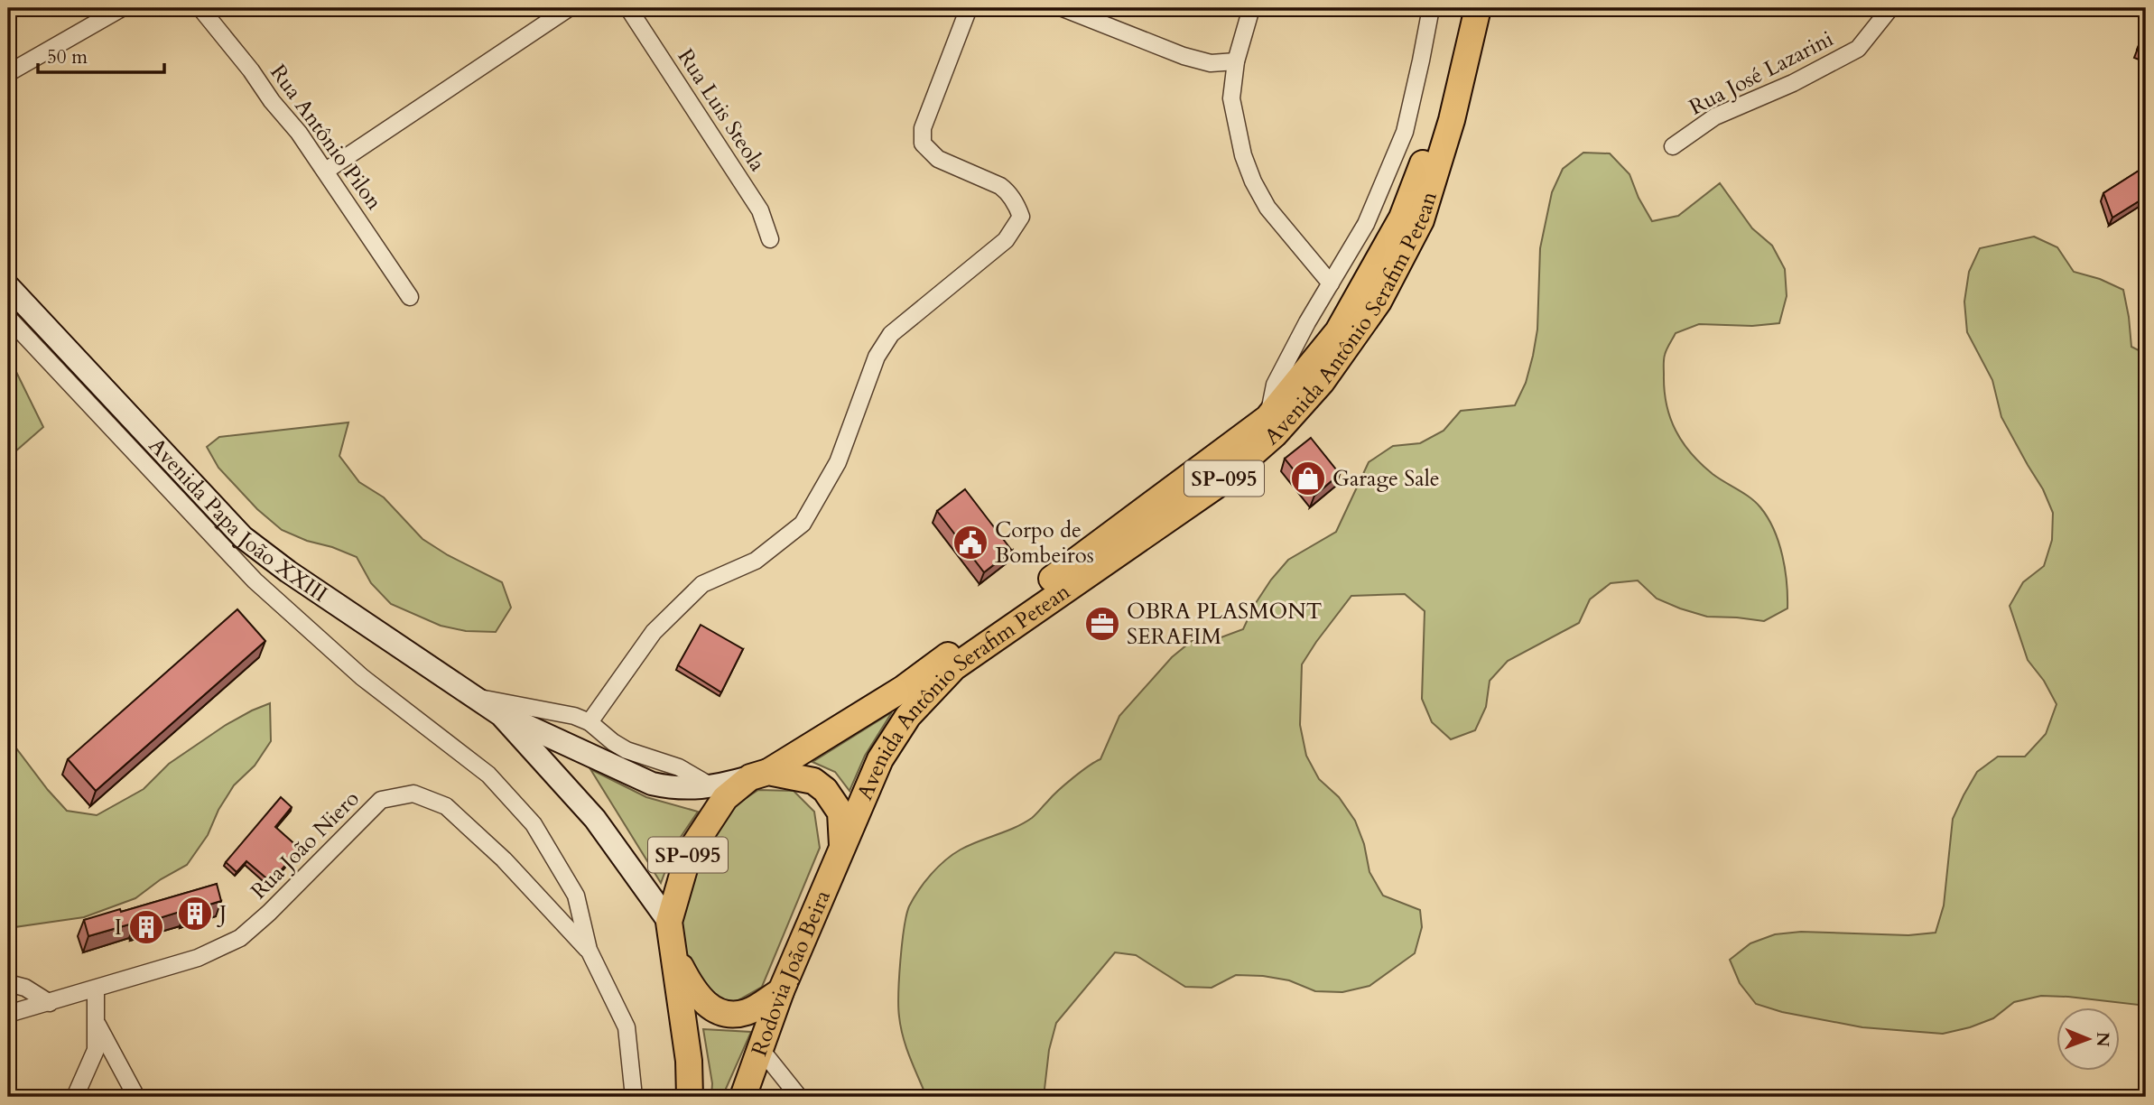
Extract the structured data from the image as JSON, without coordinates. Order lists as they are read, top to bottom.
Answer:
{
  "streets": {
    "main road": [
      "Avenida Antônio Serafim Petean",
      "SP-095",
      "Avenida Papa João XXIII",
      "Rodovia João Beira"
    ],
    "street": [
      "Rua José Lazarini",
      "Rua Luis Steola",
      "Rua Antônio Pilon",
      "Rua João Niero"
    ]
  },
  "crossings": [
    ["Avenida Antônio Serafim Petean", "SP-095"],
    ["Avenida Antônio Serafim Petean", "Avenida Papa João XXIII"],
    ["Avenida Antônio Serafim Petean", "Rodovia João Beira"],
    ["SP-095", "Avenida Papa João XXIII"],
    ["SP-095", "Rodovia João Beira"],
    ["Avenida Papa João XXIII", "Rodovia João Beira"]
  ],
  "places": {
    "shop": ["Garage Sale"],
    "public building": ["Corpo de Bombeiros"],
    "office": ["OBRA PLASMONT SERAFIM"],
    "building": ["J", "I"]
  },
  "scale_bar": "50 m",
  "north": "right"
}
